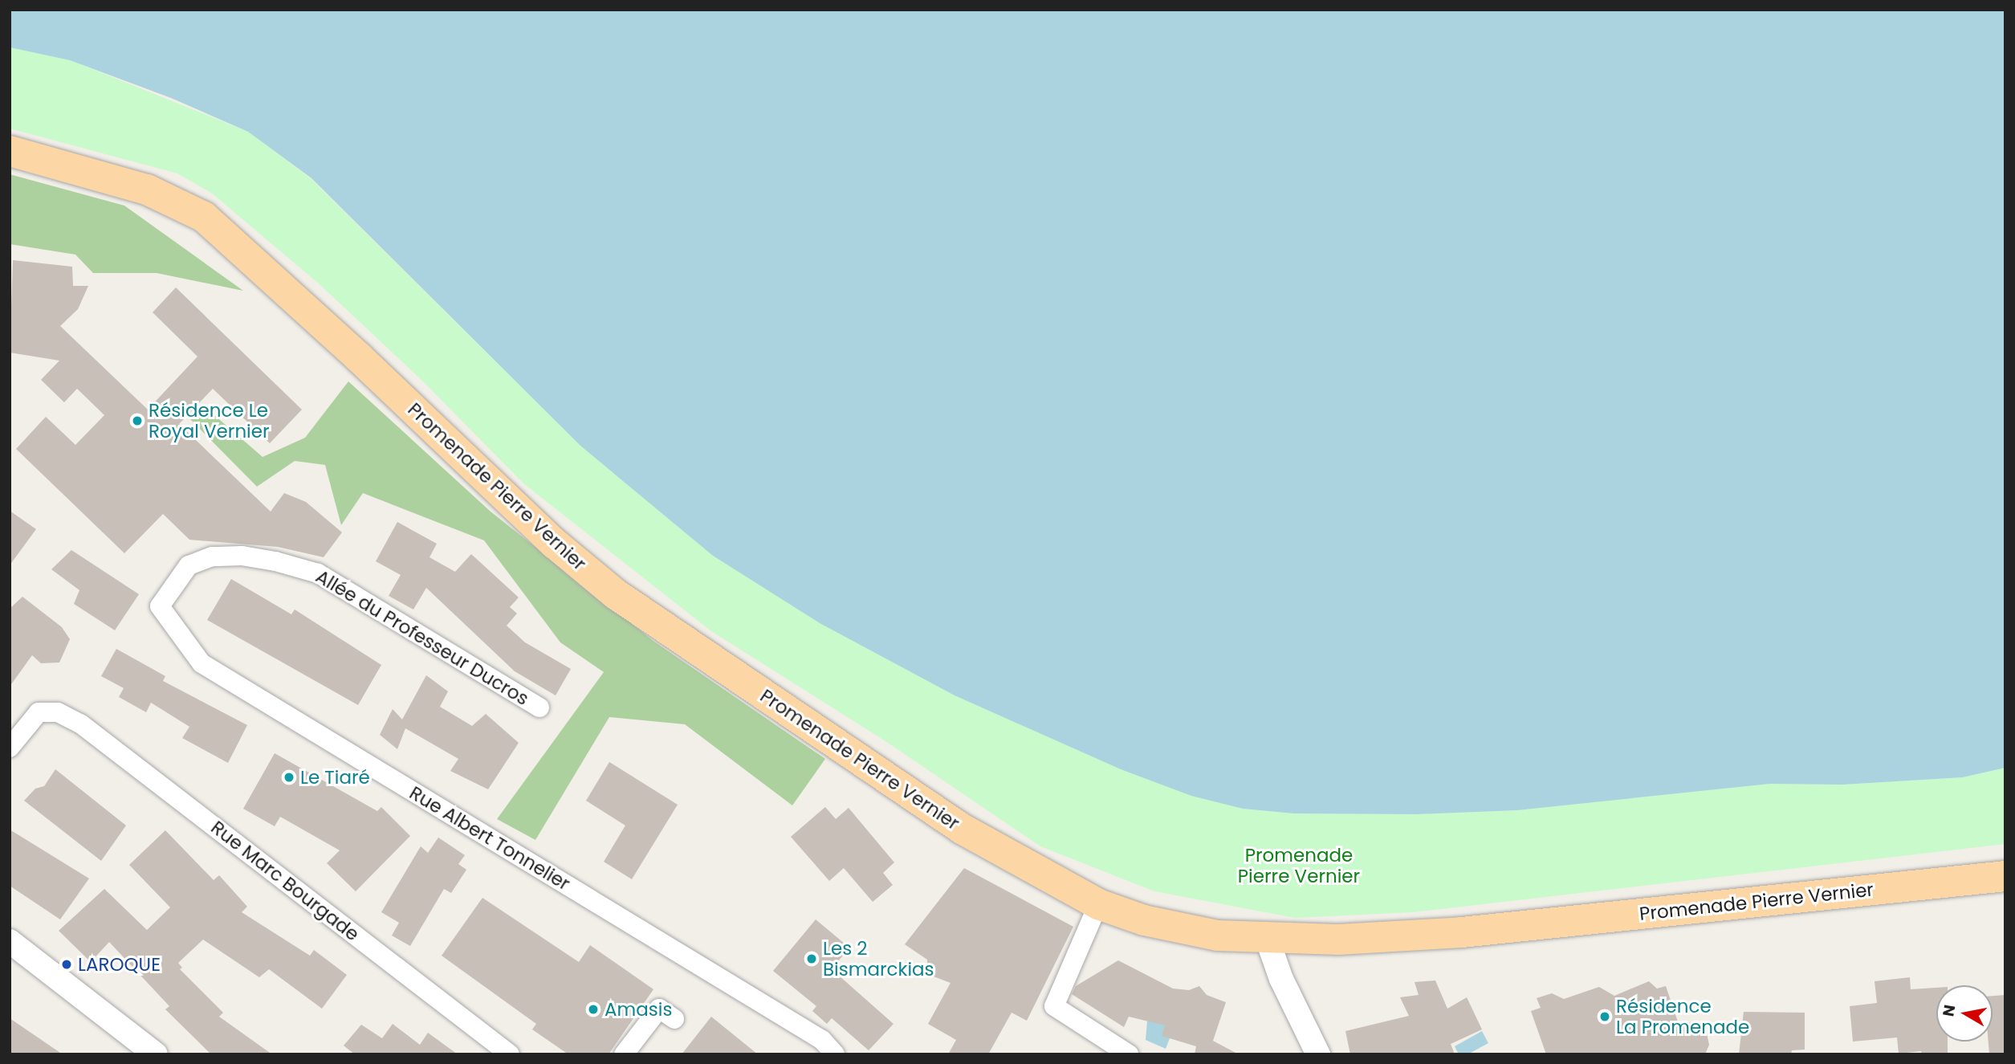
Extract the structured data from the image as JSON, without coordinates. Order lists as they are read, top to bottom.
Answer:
{
  "streets": {
    "main road": ["Promenade Pierre Vernier"],
    "street": ["Allée du Professeur Ducros", "Rue Albert Tonnelier", "Rue Marc Bourgade"]
  },
  "crossings": [
    ["Allée du Professeur Ducros", "Rue Albert Tonnelier"]
  ],
  "parks": ["Promenade Pierre Vernier"],
  "places": [
    "Résidence Le Royal Vernier",
    "Le Tiaré",
    "Les 2 Bismarckias",
    "LAROQUE",
    "Amasis",
    "Résidence La Promenade"
  ],
  "north": "left"
}
